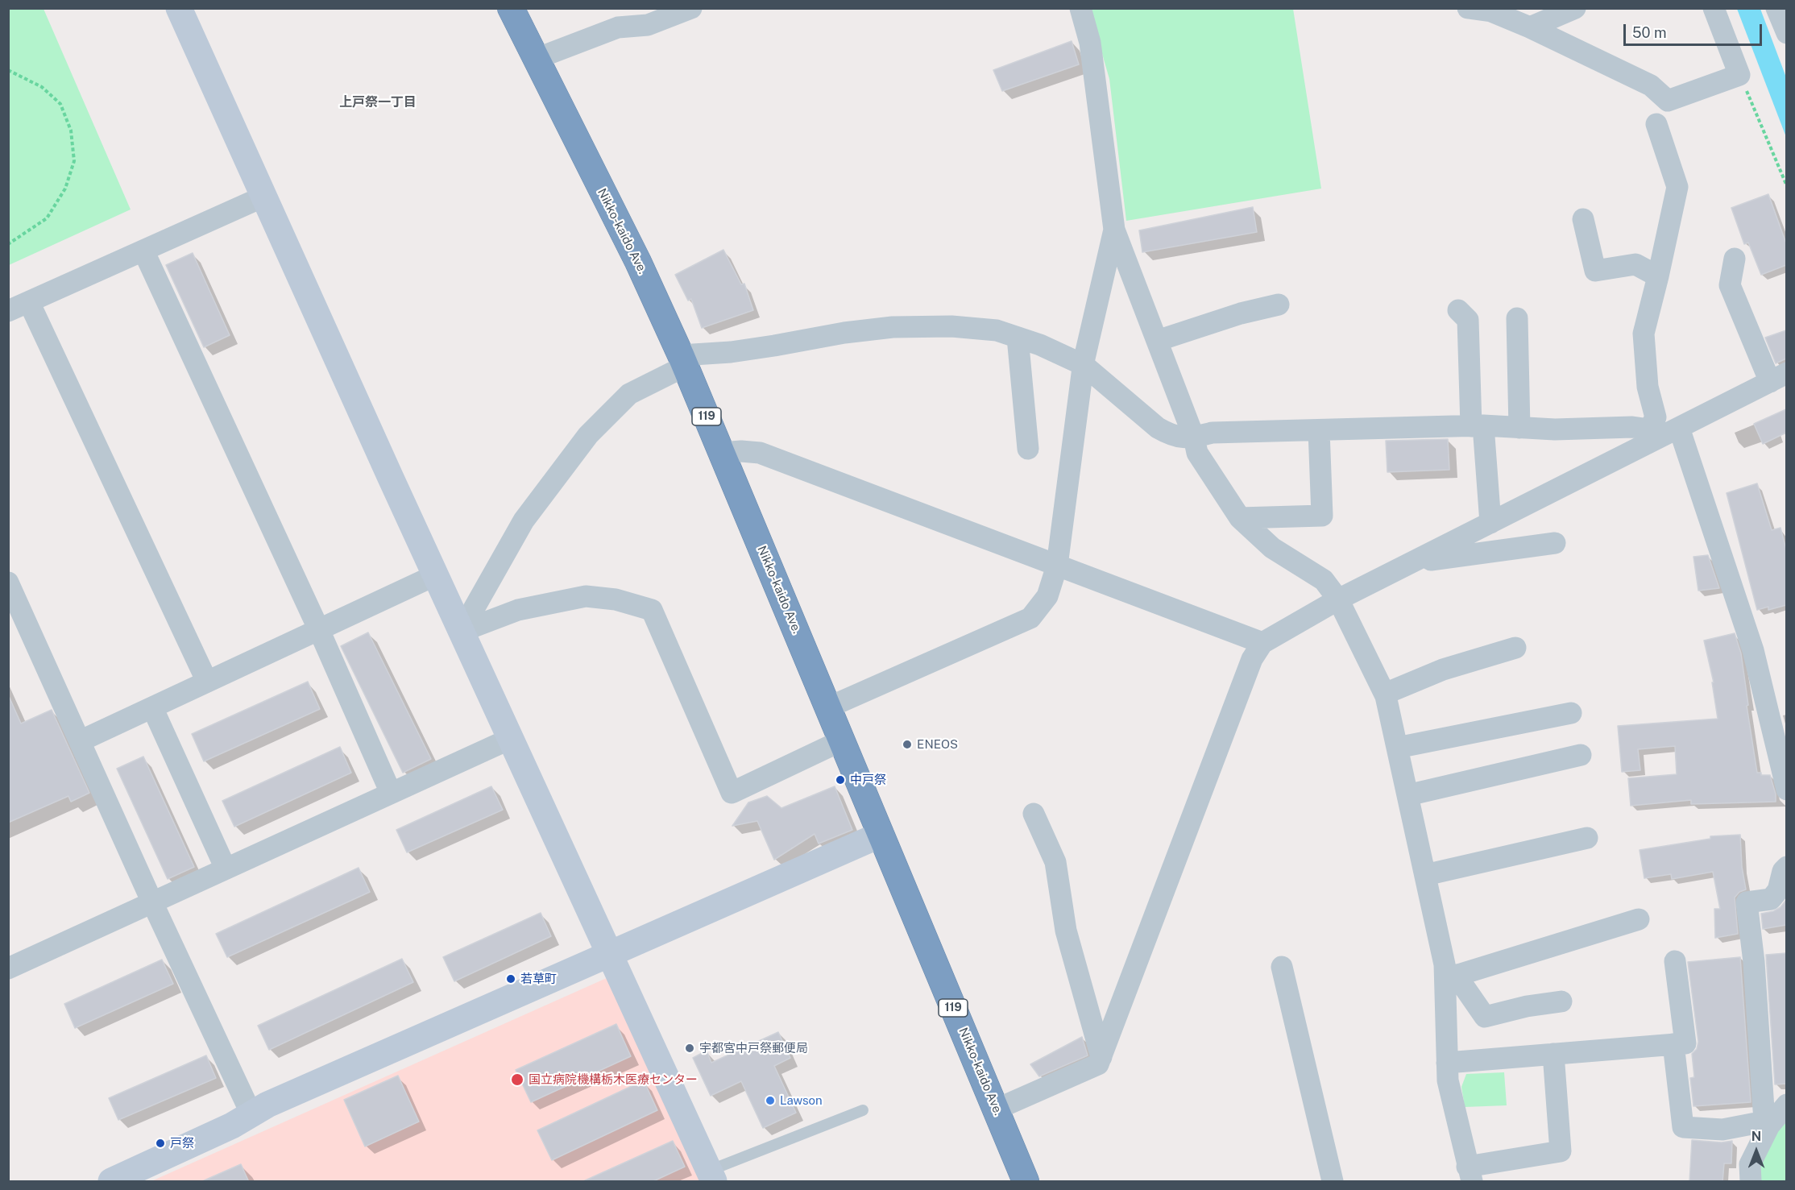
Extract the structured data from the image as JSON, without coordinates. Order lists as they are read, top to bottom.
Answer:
{
  "streets": {
    "highway": ["Nikko-kaido Ave.", "119"]
  },
  "districts": ["上戸祭一丁目"],
  "places": [
    "ENEOS",
    "中戸祭",
    "若草町",
    "宇都宮中戸祭郵便局",
    "国立病院機構栃木医療センター",
    "Lawson",
    "戸祭"
  ],
  "scale_bar": "50 m",
  "north": "top"
}
